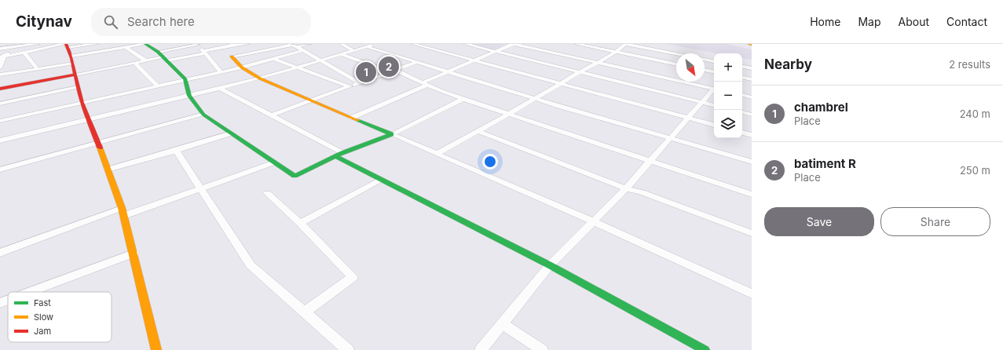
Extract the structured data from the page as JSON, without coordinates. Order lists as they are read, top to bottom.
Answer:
{
  "legend": ["Fast", "Slow", "Jam"],
  "north": "bottom right",
  "page": {
    "header": "Citynav",
    "search": "Search here",
    "nav": [
      "Home",
      "Map",
      "About",
      "Contact"
    ],
    "heading": ["Nearby", "2 results"],
    "map_buttons": ["+", "−"],
    "pins": ["2", "1"],
    "list": [
      {
        "mark": "1",
        "name": "chambrel",
        "note": "Place",
        "value": "240 m"
      },
      {
        "mark": "2",
        "name": "batiment R",
        "note": "Place",
        "value": "250 m"
      }
    ],
    "buttons": ["Save", "Share"]
  }
}
